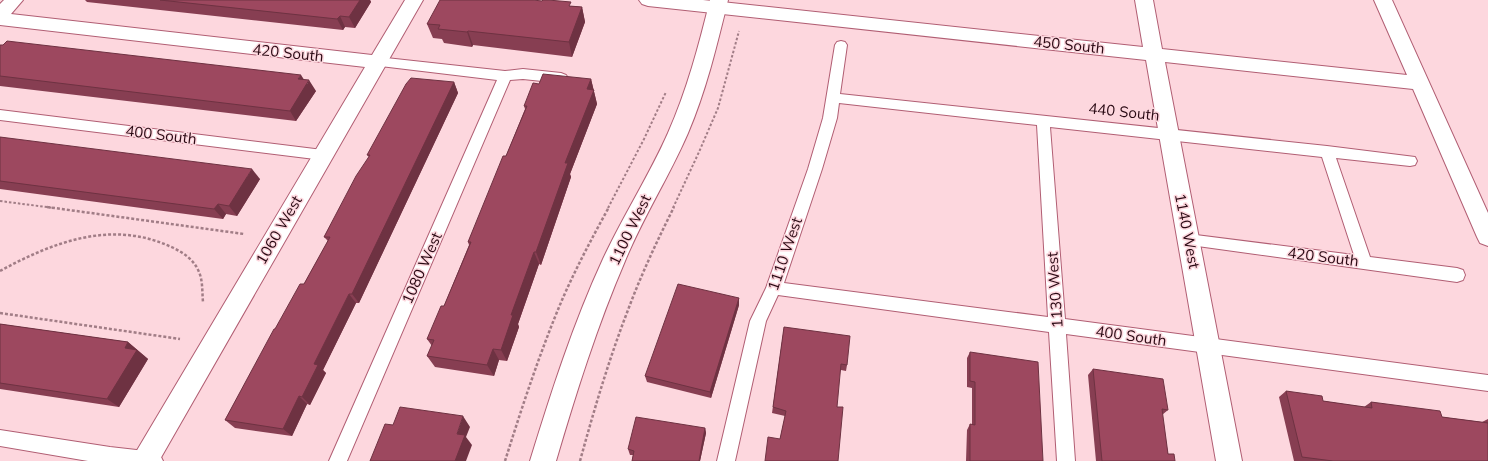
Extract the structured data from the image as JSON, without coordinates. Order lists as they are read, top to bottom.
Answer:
{
  "streets": {
    "street": [
      "450 South",
      "420 South",
      "1060 West",
      "1100 West",
      "1140 West"
    ],
    "lane": [
      "440 South",
      "400 South",
      "1110 West",
      "1080 West",
      "1130 West"
    ]
  },
  "crossings": [
    ["450 South", "1100 West"],
    ["450 South", "1140 West"],
    ["420 South", "1060 West"],
    ["420 South", "1140 West"],
    ["420 South", "1080 West"],
    ["440 South", "1140 West"],
    ["440 South", "1110 West"],
    ["440 South", "1130 West"],
    ["400 South", "1060 West"],
    ["400 South", "1140 West"],
    ["400 South", "1110 West"],
    ["400 South", "1130 West"]
  ]
}
